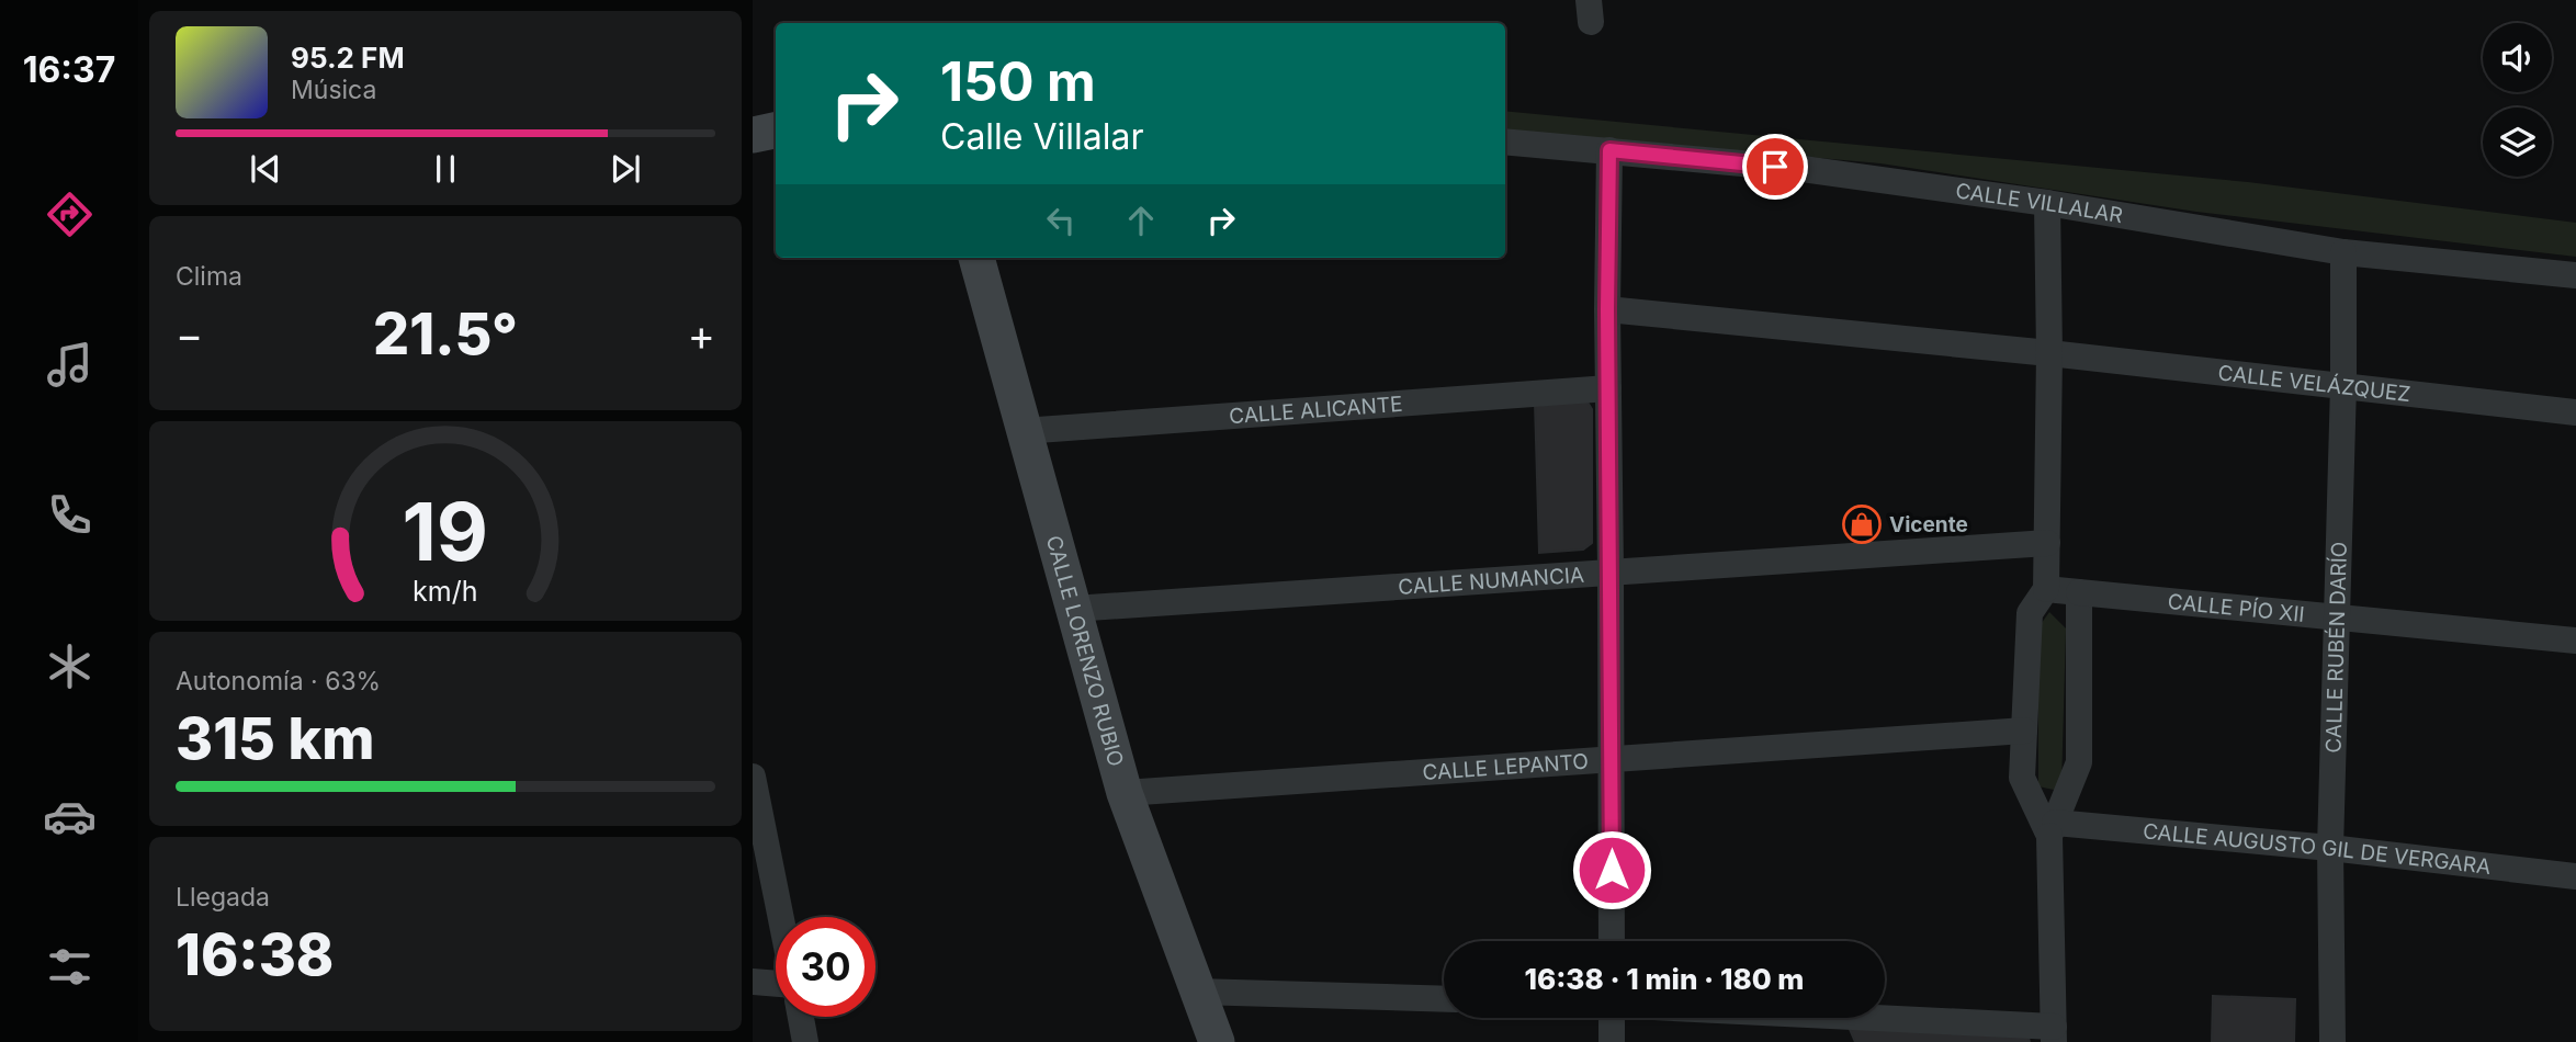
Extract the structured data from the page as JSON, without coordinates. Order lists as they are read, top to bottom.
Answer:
{
  "streets": {
    "main road": ["CALLE LORENZO RUBIO"],
    "street": [
      "CALLE VILLALAR",
      "CALLE VELÁZQUEZ",
      "CALLE ALICANTE",
      "CALLE NUMANCIA",
      "CALLE PÍO XII",
      "CALLE RUBÉN DARÍO",
      "CALLE LEPANTO",
      "CALLE AUGUSTO GIL DE VERGARA"
    ]
  },
  "crossings": [
    ["CALLE VILLALAR", "CALLE RUBÉN DARÍO"],
    ["CALLE VELÁZQUEZ", "CALLE RUBÉN DARÍO"],
    ["CALLE ALICANTE", "CALLE LORENZO RUBIO"],
    ["CALLE NUMANCIA", "CALLE LORENZO RUBIO"],
    ["CALLE PÍO XII", "CALLE RUBÉN DARÍO"],
    ["CALLE RUBÉN DARÍO", "CALLE AUGUSTO GIL DE VERGARA"],
    ["CALLE LORENZO RUBIO", "CALLE LEPANTO"]
  ],
  "places": {
    "shop": ["Vicente"]
  },
  "page": {
    "tabs": "16:37",
    "turn": ["150 m", "Calle Villalar"],
    "song": ["95.2 FM", "Música"],
    "tile": [
      "Clima",
      ["Autonomía · 63%", "315 km"],
      ["Llegada", "16:38"]
    ],
    "heat": ["−", "21.5°", "+"],
    "limit": "30",
    "trip": "16:38 · 1 min · 180 m",
    "gauge": ["19", "km/h"]
  }
}
